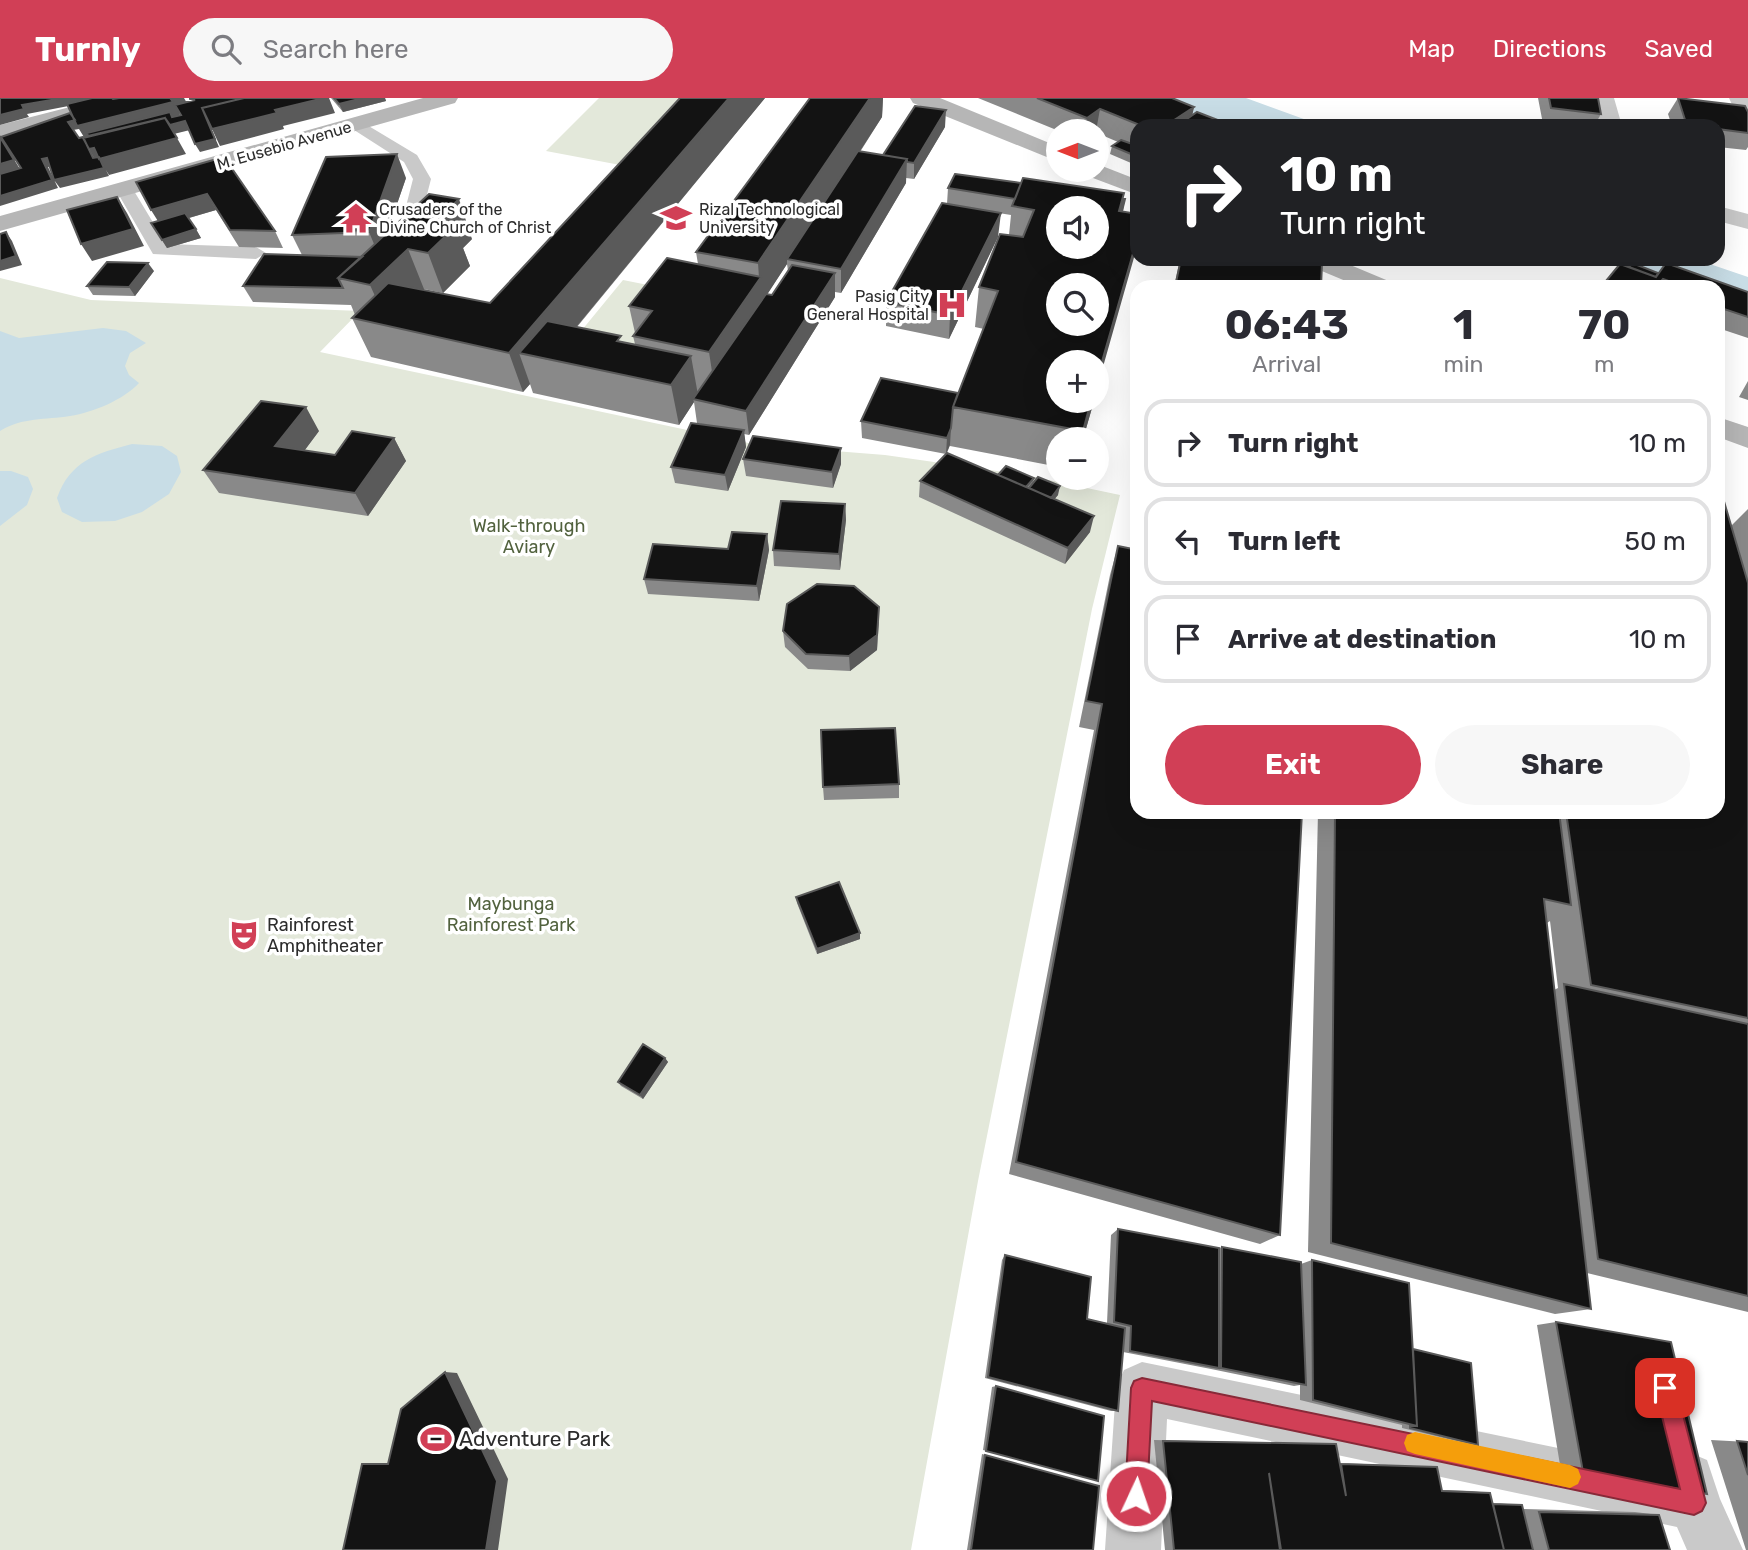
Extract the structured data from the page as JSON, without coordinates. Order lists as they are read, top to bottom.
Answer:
{
  "streets": {
    "street": ["M. Eusebio Avenue"]
  },
  "parks": ["Walk-through Aviary", "Maybunga Rainforest Park"],
  "places": {
    "temple": ["Crusaders of the Divine Church of Christ"],
    "school or university": ["Rizal Technological University"],
    "hospital": ["Pasig City General Hospital"],
    "theatre": ["Rainforest Amphitheater"],
    "sports": ["Adventure Park"]
  },
  "north": "left",
  "page": {
    "header": "Turnly",
    "search": "Search here",
    "nav": ["Map", "Directions", "Saved"],
    "map_buttons": ["+", "−"],
    "turn": ["10 m", "Turn right"],
    "eta": [
      "06:43",
      "Arrival",
      "1",
      "min",
      "70",
      "m"
    ],
    "list": [
      {
        "name": "Turn right",
        "value": "10 m"
      },
      {
        "name": "Turn left",
        "value": "50 m"
      },
      {
        "name": "Arrive at destination",
        "value": "10 m"
      }
    ],
    "buttons": ["Exit", "Share"]
  }
}
